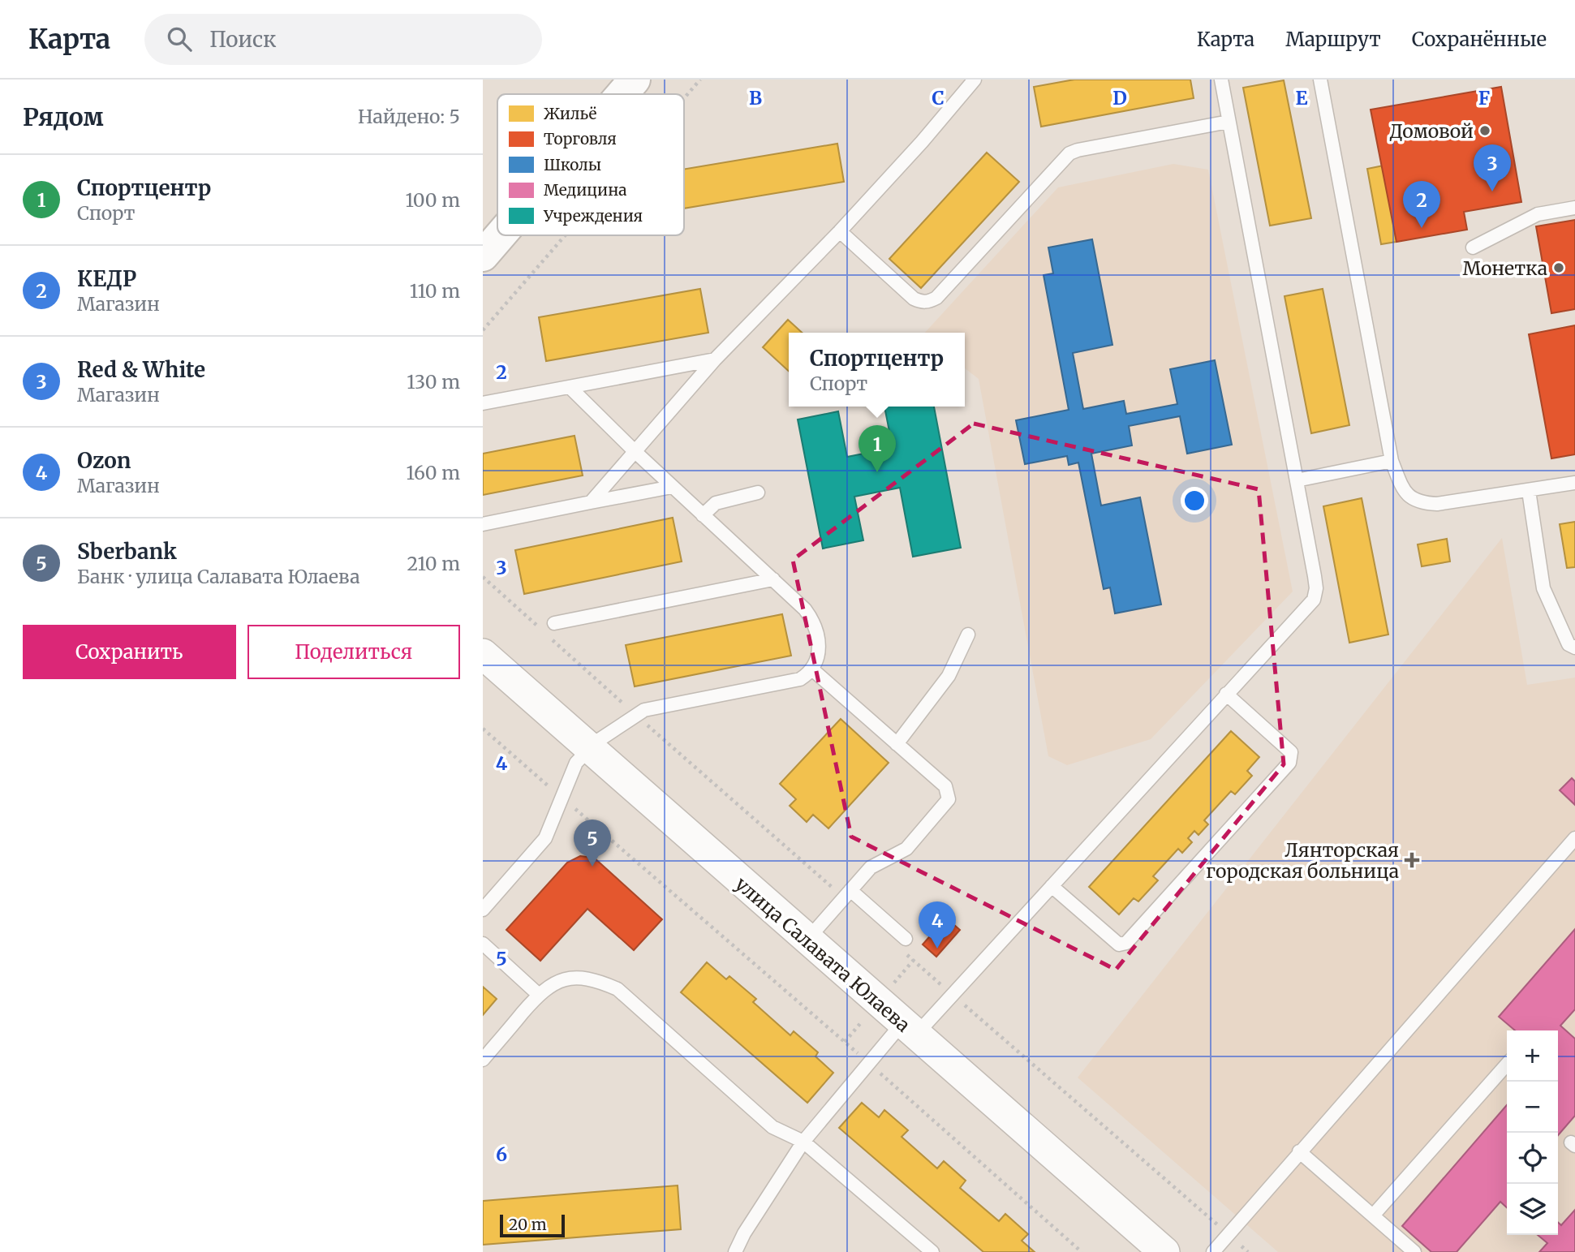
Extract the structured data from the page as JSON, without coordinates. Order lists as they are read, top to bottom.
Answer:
{
  "streets": {
    "street": ["улица Салавата Юлаева"]
  },
  "places": {
    "other": ["Домовой", "Монетка"],
    "health": ["Лянторская городская больница"]
  },
  "legend": [
    "Жильё",
    "Торговля",
    "Школы",
    "Медицина",
    "Учреждения"
  ],
  "scale_bar": "20 m",
  "page": {
    "header": "Карта",
    "search": "Поиск",
    "nav": ["Карта", "Маршрут", "Сохранённые"],
    "heading": ["Рядом", "Найдено: 5"],
    "pins": [
      "3",
      "2",
      "1",
      "5",
      "4"
    ],
    "list": [
      {
        "mark": "1",
        "name": "Спортцентр",
        "note": "Спорт",
        "value": "100 m"
      },
      {
        "mark": "2",
        "name": "КЕДР",
        "note": "Магазин",
        "value": "110 m"
      },
      {
        "mark": "3",
        "name": "Red & White",
        "note": "Магазин",
        "value": "130 m"
      },
      {
        "mark": "4",
        "name": "Ozon",
        "note": "Магазин",
        "value": "160 m"
      },
      {
        "mark": "5",
        "name": "Sberbank",
        "note": "Банк · улица Салавата Юлаева",
        "value": "210 m"
      }
    ],
    "popup": ["Спортцентр", "Спорт"],
    "buttons": ["Сохранить", "Поделиться"],
    "map_buttons": ["+", "−"],
    "scale": "20 m"
  },
  "grid": {
    "columns": [
      "B",
      "C",
      "D",
      "E",
      "F"
    ],
    "rows": [
      "2",
      "3",
      "4",
      "5",
      "6"
    ]
  }
}
